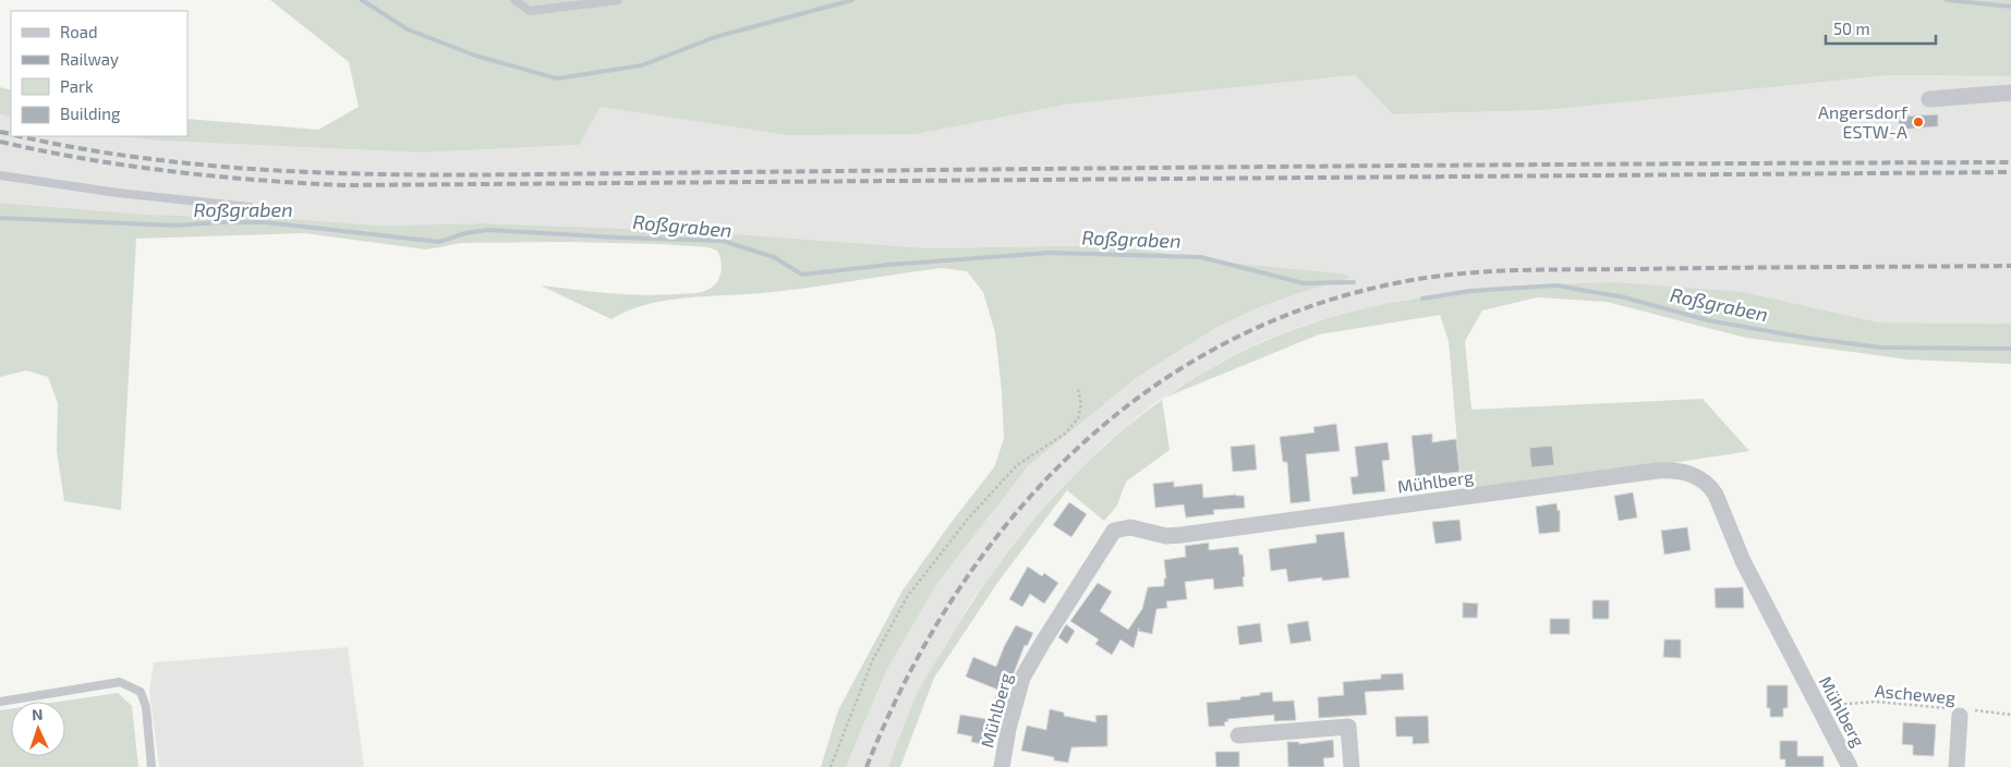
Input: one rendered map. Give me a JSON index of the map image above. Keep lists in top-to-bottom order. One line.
{"streets":{"street":["Mühlberg"],"path":["Ascheweg"]},"crossings":[["Mühlberg","Ascheweg"]],"water":["Roßgraben"],"places":["Angersdorf ESTW-A"],"legend":["Road","Railway","Park","Building"],"scale_bar":"50 m","north":"top"}
